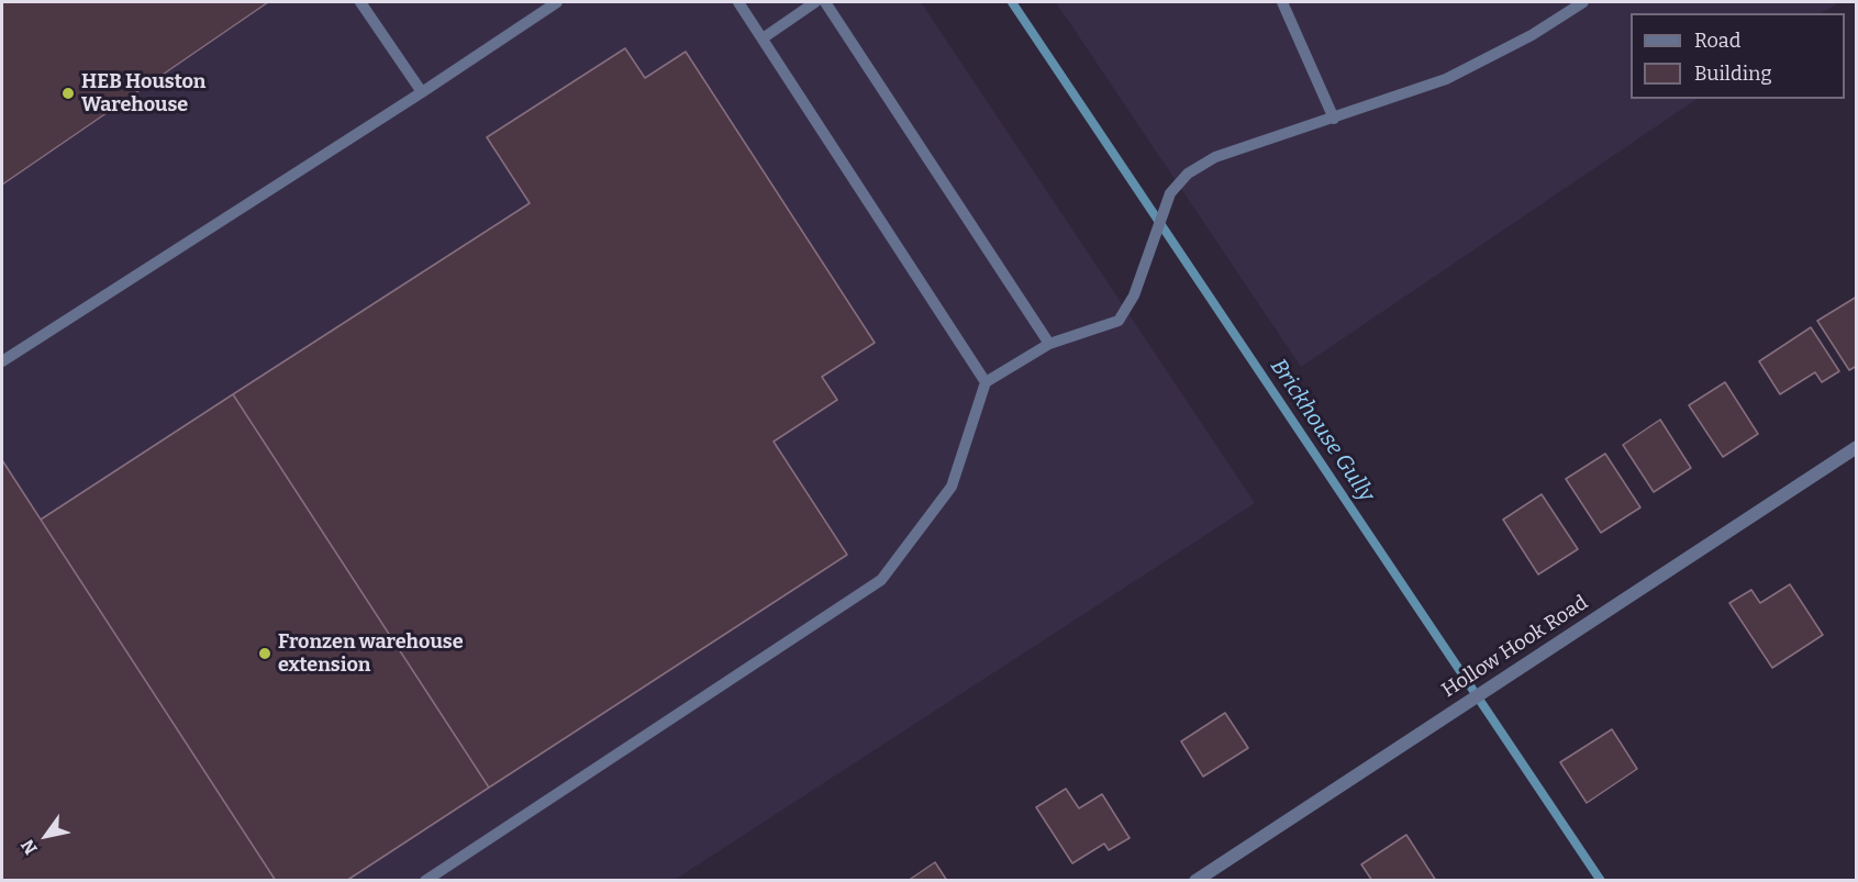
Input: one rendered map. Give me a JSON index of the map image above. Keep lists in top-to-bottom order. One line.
{"streets":{"street":["Hollow Hook Road"]},"water":["Brickhouse Gully"],"places":["HEB Houston Warehouse","Fronzen warehouse extension"],"legend":["Road","Building"],"north":"bottom left"}
